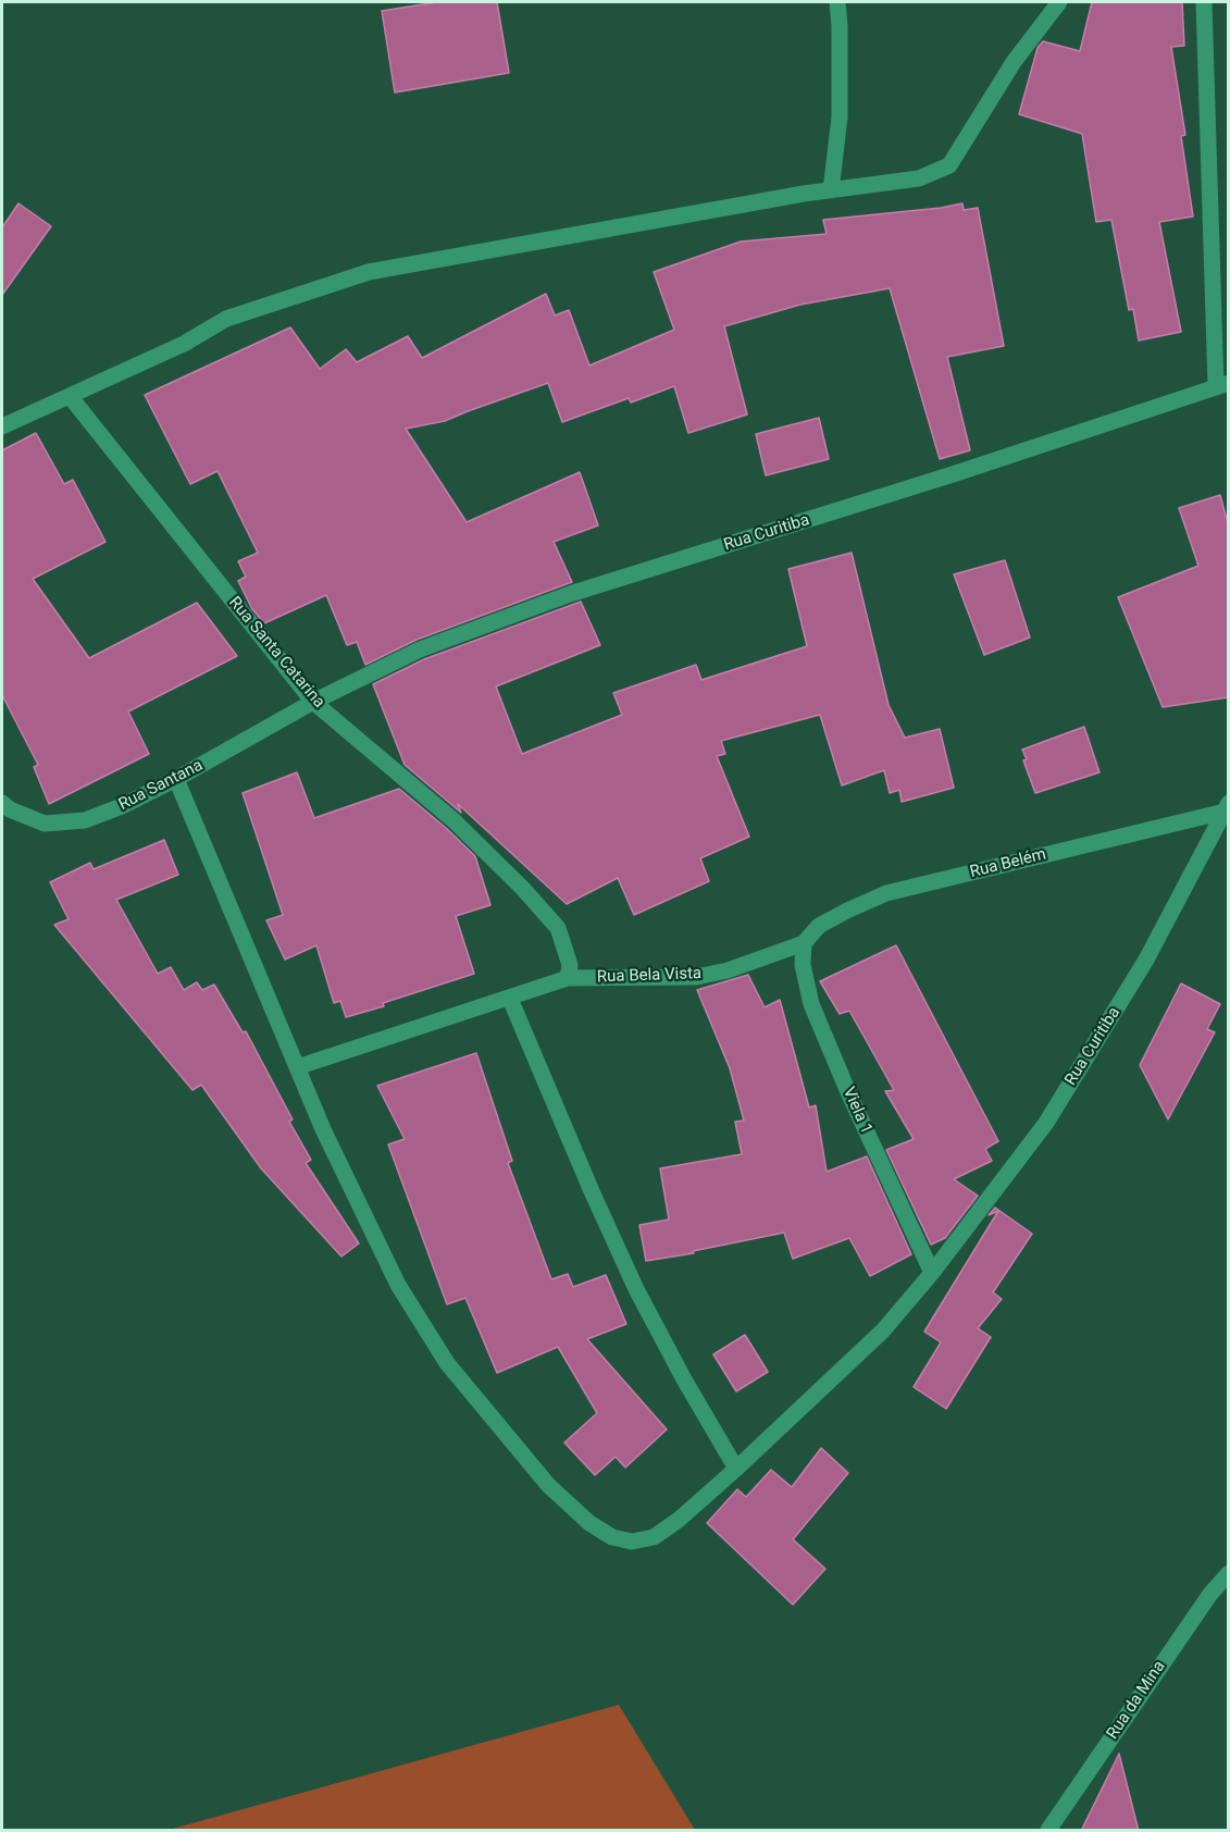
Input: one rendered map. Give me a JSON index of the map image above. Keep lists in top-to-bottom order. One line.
{"streets":{"street":["Rua Curitiba","Rua Santa Catarina","Rua Santana","Rua Belém","Rua Bela Vista","Viela 1","Rua da Mina"]},"crossings":[["Rua Curitiba","Rua Santa Catarina"],["Rua Curitiba","Rua Santana"],["Rua Curitiba","Rua Belém"],["Rua Curitiba","Rua Bela Vista"],["Rua Curitiba","Viela 1"],["Rua Santa Catarina","Rua Santana"],["Rua Santa Catarina","Rua Bela Vista"],["Rua Belém","Rua Bela Vista"],["Rua Belém","Viela 1"],["Rua Bela Vista","Viela 1"]]}
